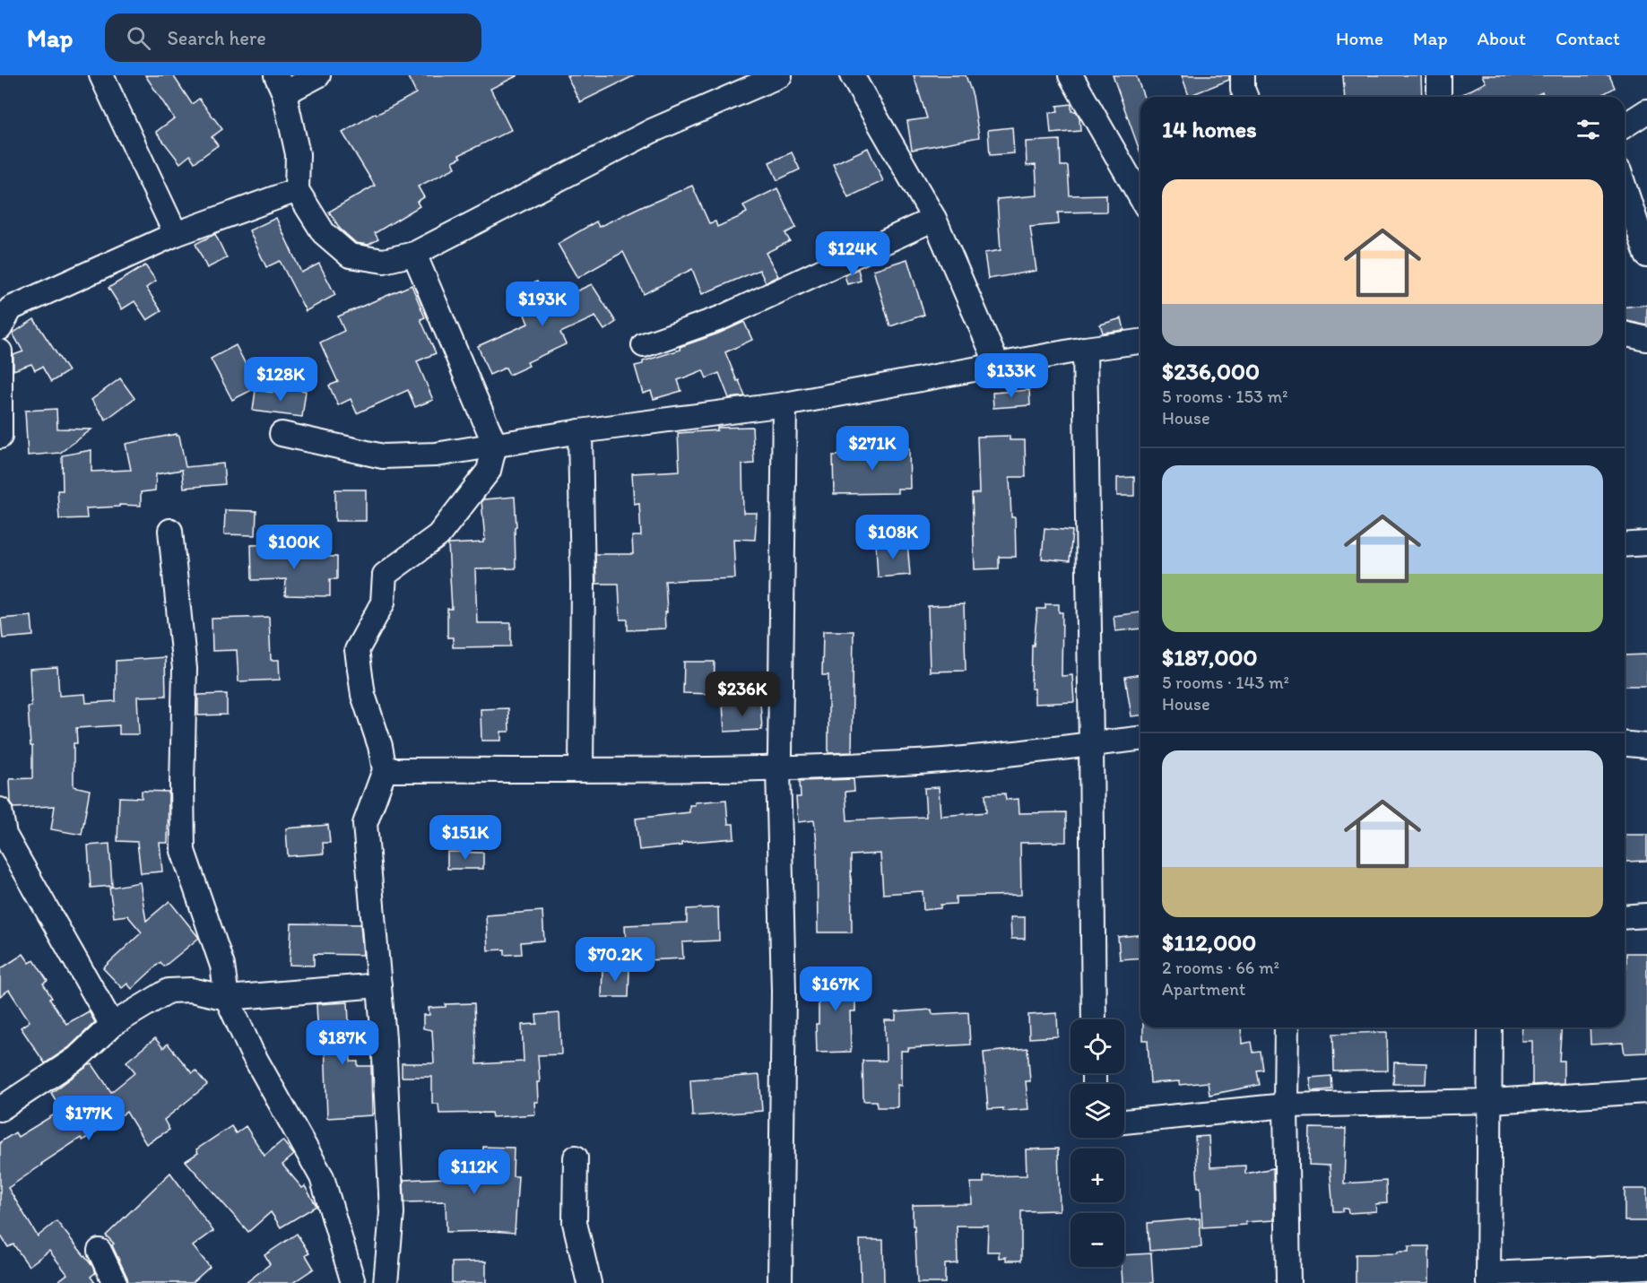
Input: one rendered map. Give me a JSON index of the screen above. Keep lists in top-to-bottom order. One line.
{"page":{"header":"Map","search":"Search here","nav":["Home","Map","About","Contact"],"heading":"14 homes","list":[{"name":"$236,000","note":"5 rooms · 153 m² · House"},{"name":"$187,000","note":"5 rooms · 143 m² · House"},{"name":"$112,000","note":"2 rooms · 66 m² · Apartment"}],"price":["$124K","$193K","$133K","$128K","$271K","$108K","$100K","$236K","$151K","$70.2K","$167K","$187K","$177K","$112K"],"map_buttons":["+","−"]}}
